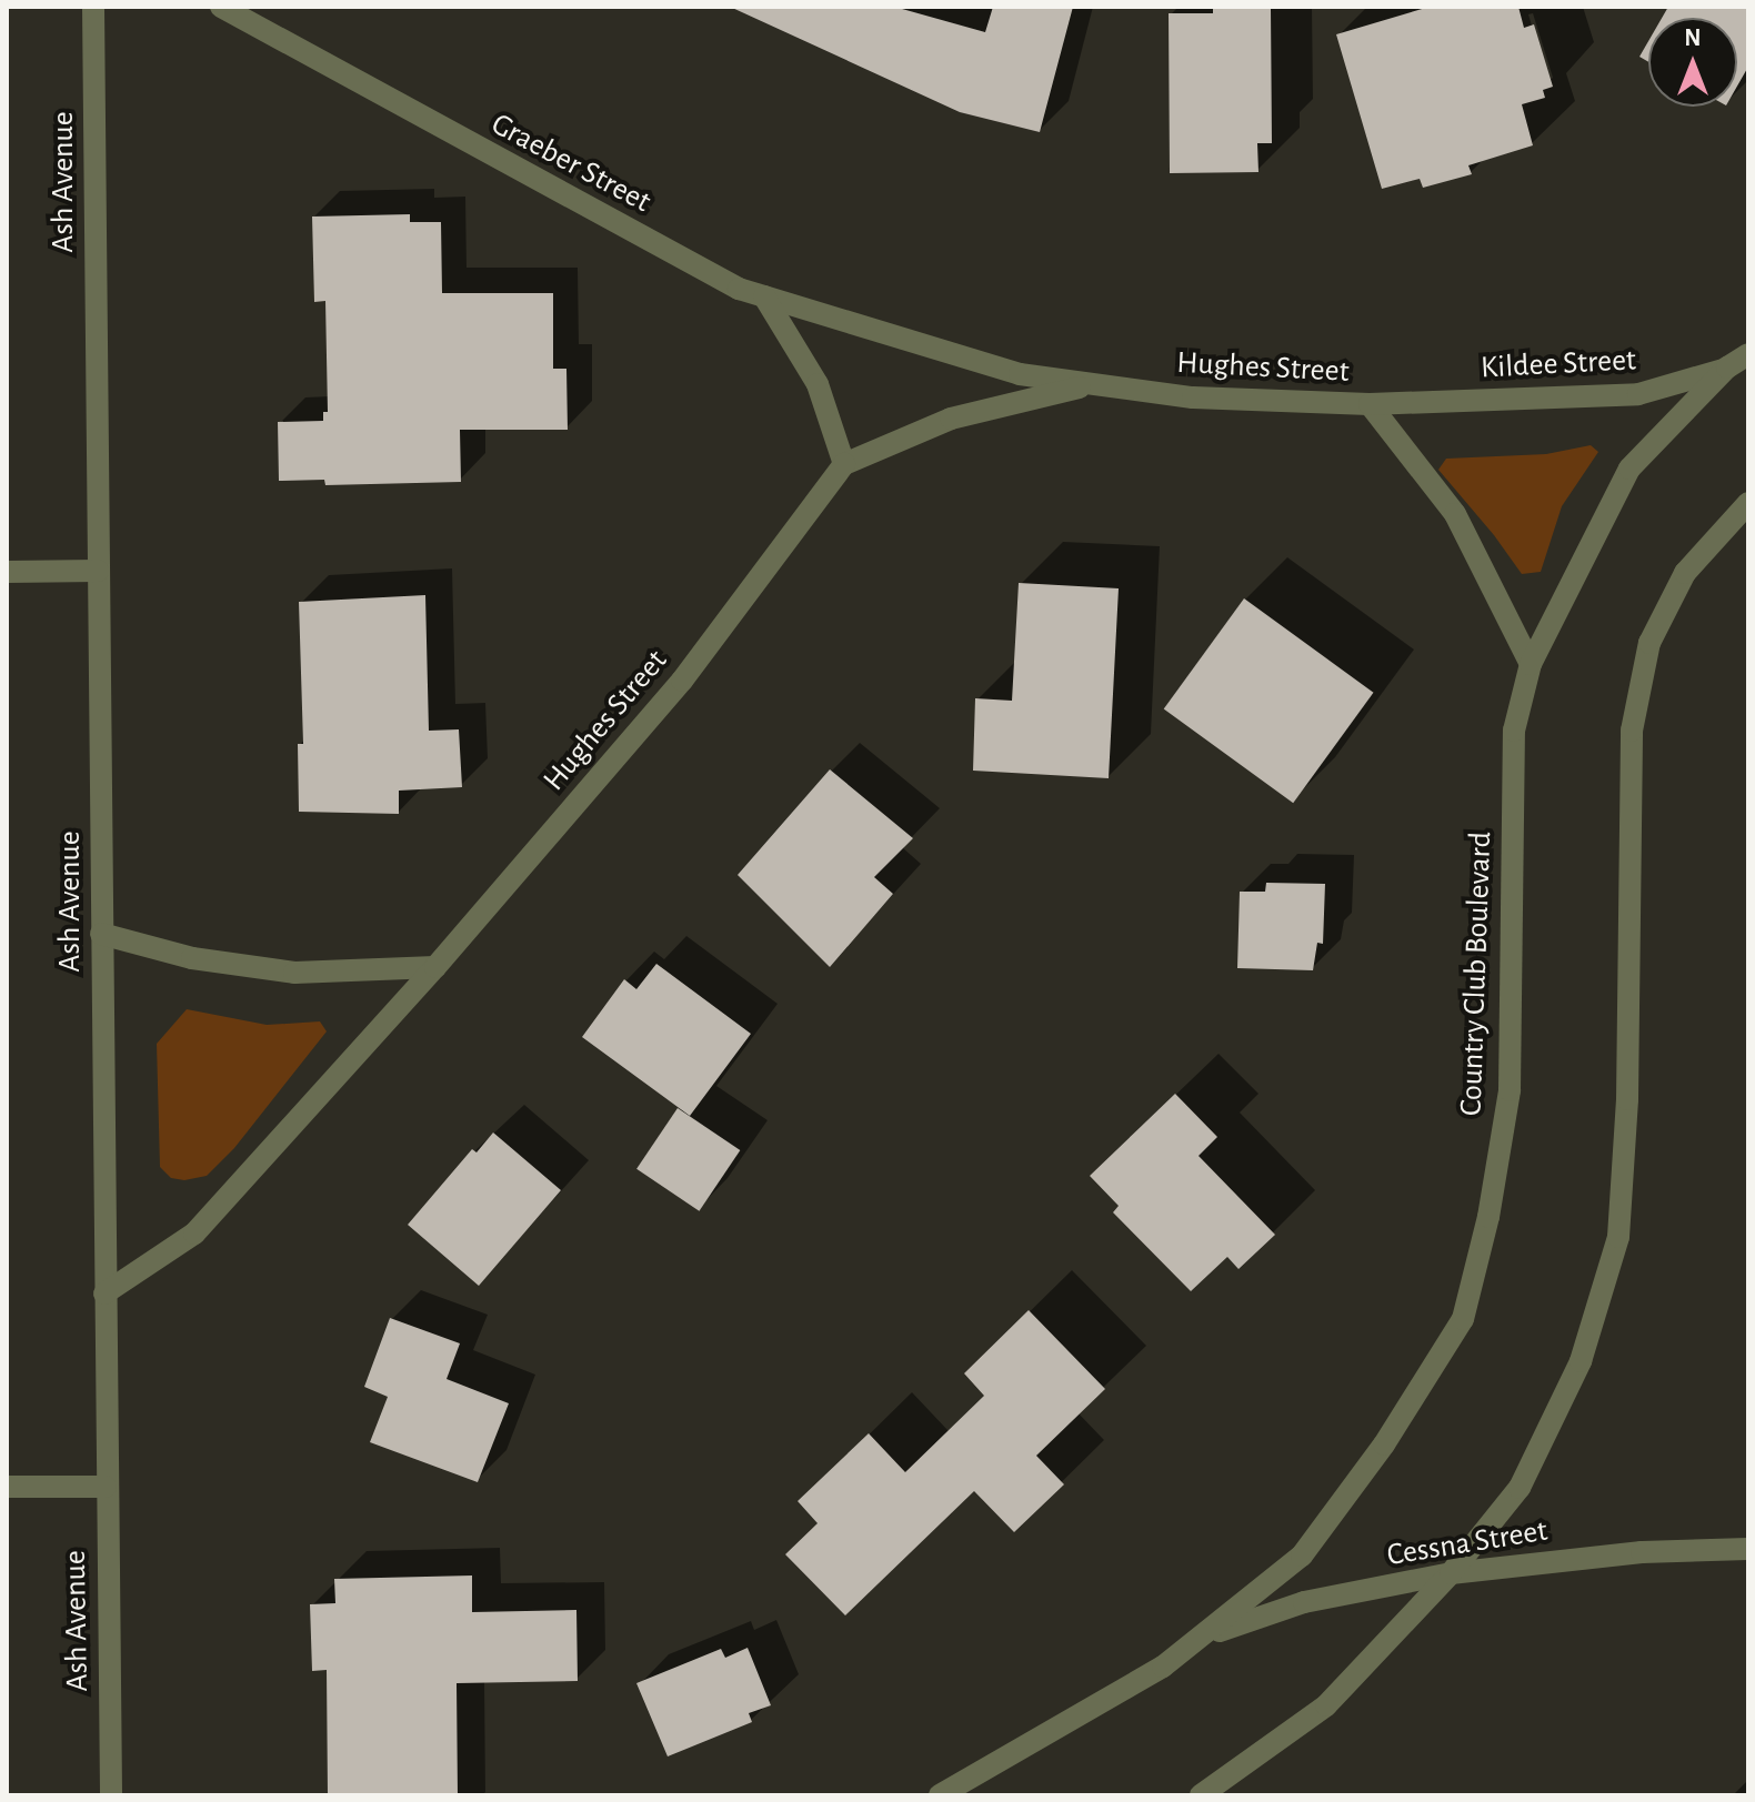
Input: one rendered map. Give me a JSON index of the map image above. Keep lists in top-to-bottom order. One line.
{"streets":{"street":["Graeber Street","Ash Avenue","Kildee Street","Hughes Street","Country Club Boulevard","Cessna Street"]},"crossings":[["Graeber Street","Hughes Street"],["Ash Avenue","Hughes Street"],["Kildee Street","Hughes Street"],["Kildee Street","Country Club Boulevard"],["Hughes Street","Country Club Boulevard"],["Country Club Boulevard","Cessna Street"]],"north":"top"}
